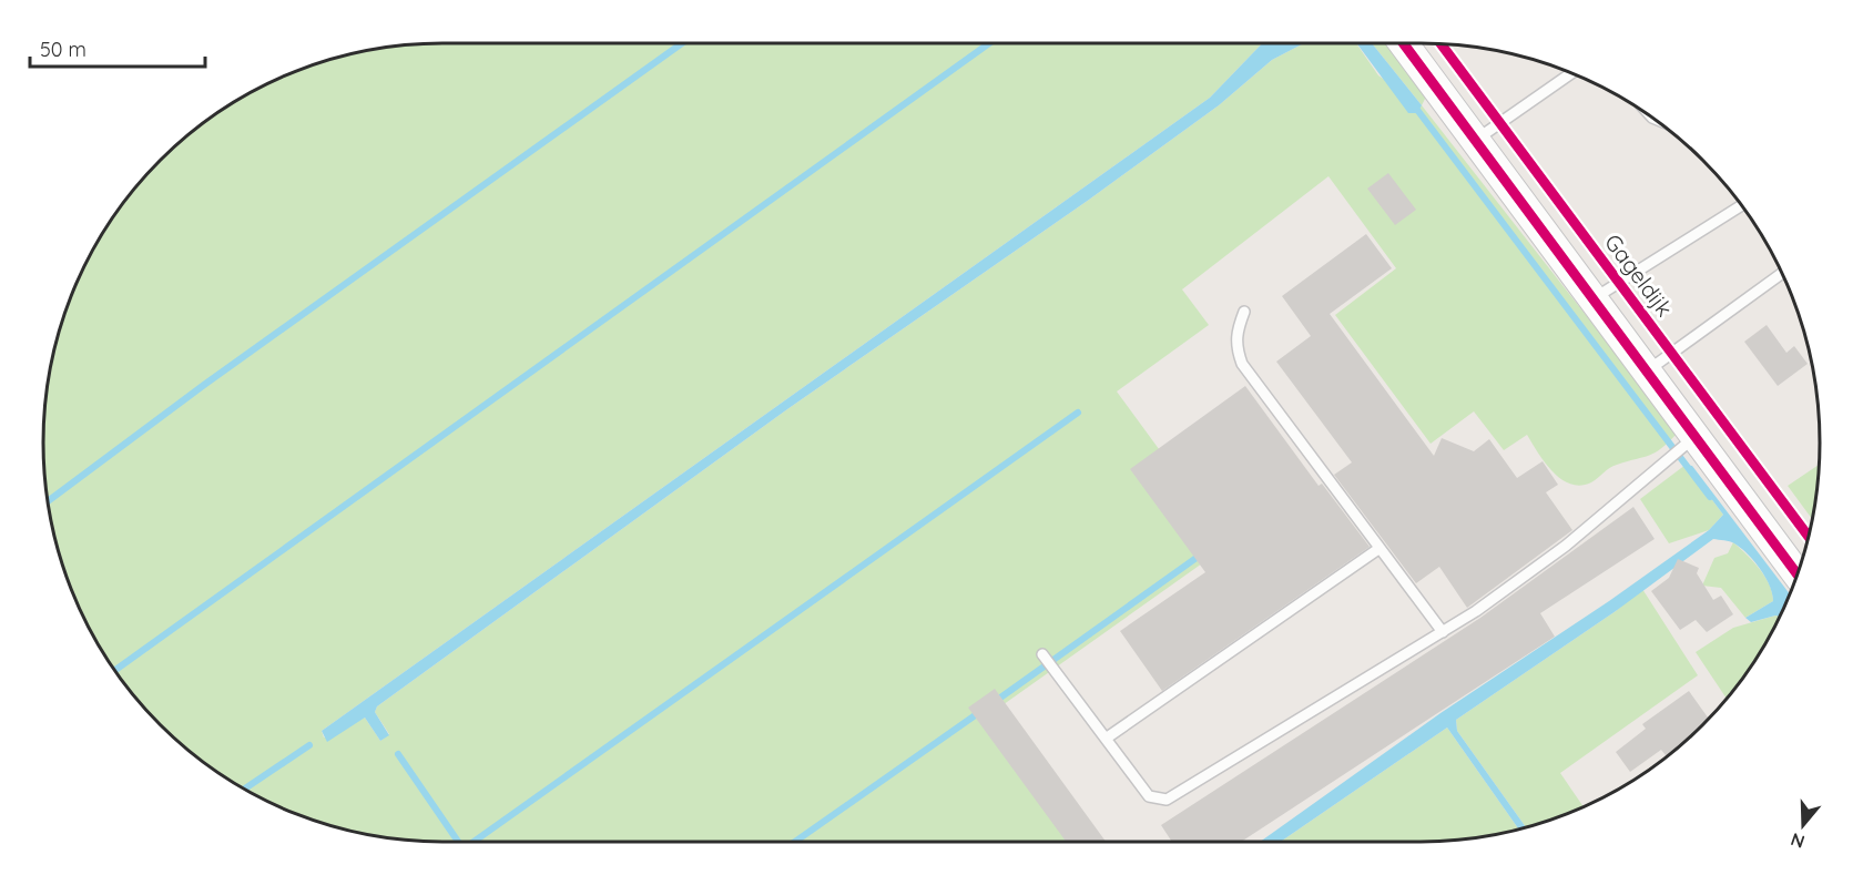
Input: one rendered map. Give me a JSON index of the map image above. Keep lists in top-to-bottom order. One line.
{"streets":{"cycle path":["Gageldijk"]},"scale_bar":"50 m","north":"bottom"}
